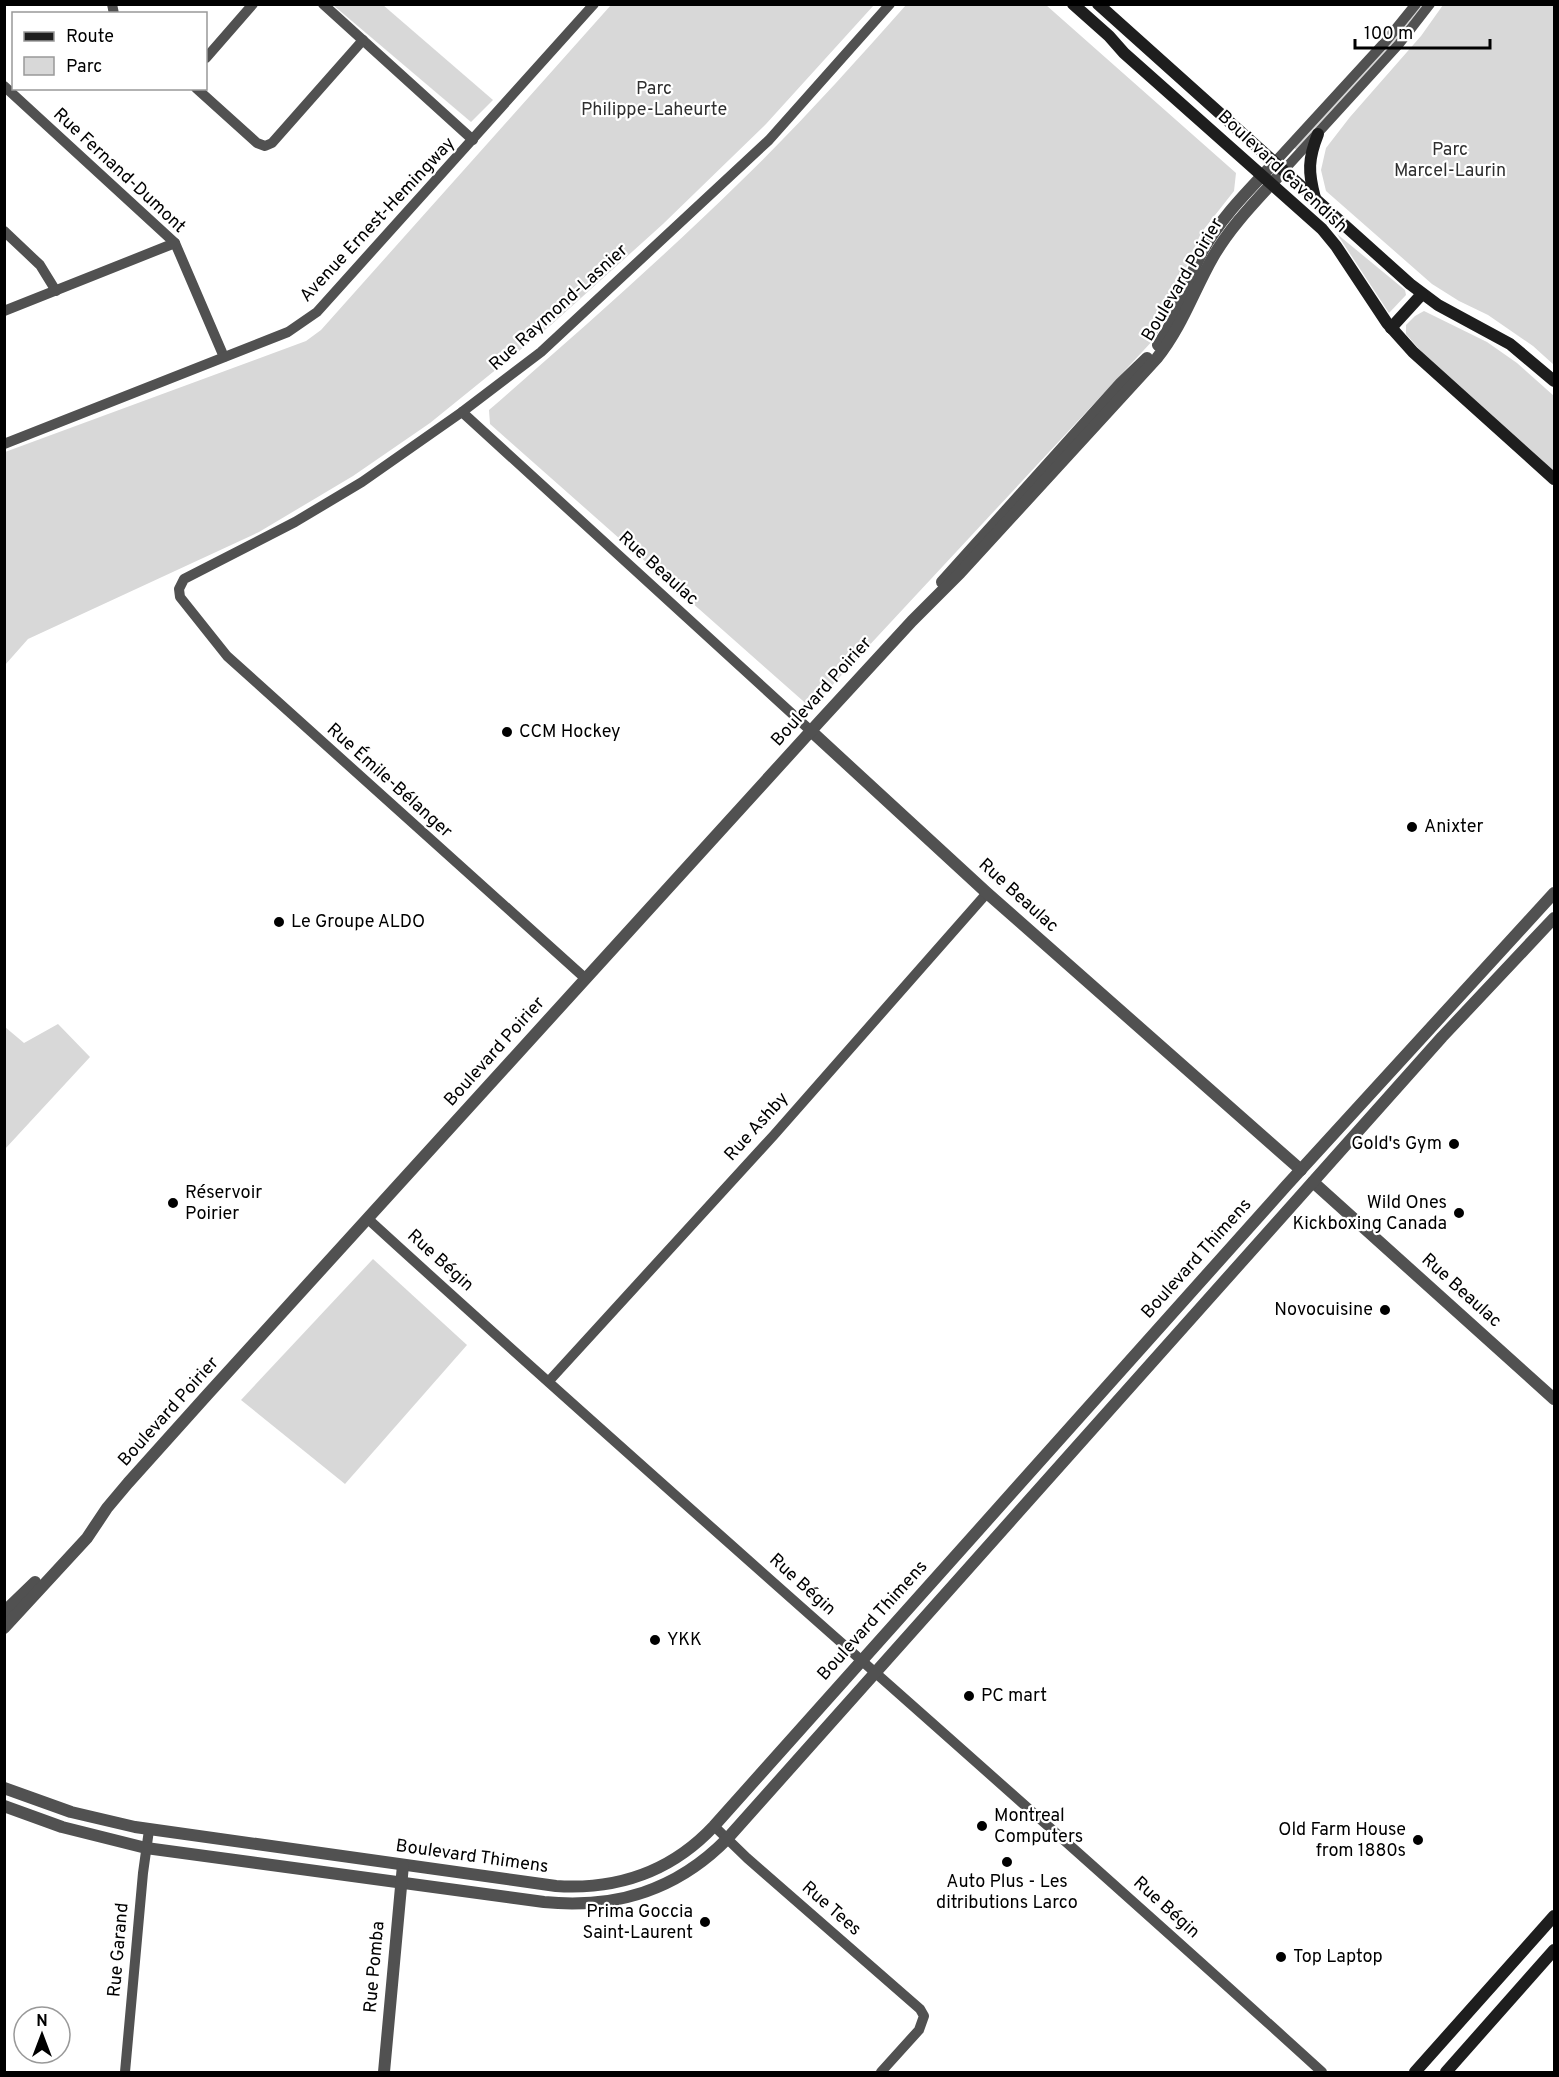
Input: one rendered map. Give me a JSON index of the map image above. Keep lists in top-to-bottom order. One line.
{"streets":{"main road":["Boulevard Cavendish"],"street":["Rue Fernand-Dumont","Avenue Ernest-Hemingway","Boulevard Poirier","Rue Raymond-Lasnier","Rue Beaulac","Rue Émile-Bélanger","Rue Ashby","Boulevard Thimens","Rue Bégin","Rue Tees","Rue Garand","Rue Pomba"]},"crossings":[["Rue Fernand-Dumont","Avenue Ernest-Hemingway"],["Boulevard Cavendish","Boulevard Poirier"],["Boulevard Poirier","Rue Beaulac"],["Boulevard Poirier","Rue Émile-Bélanger"],["Boulevard Poirier","Rue Bégin"],["Rue Raymond-Lasnier","Rue Beaulac"],["Rue Raymond-Lasnier","Rue Émile-Bélanger"],["Rue Beaulac","Rue Ashby"],["Rue Beaulac","Boulevard Thimens"],["Rue Ashby","Rue Bégin"],["Boulevard Thimens","Rue Bégin"],["Boulevard Thimens","Rue Tees"],["Boulevard Thimens","Rue Garand"],["Boulevard Thimens","Rue Pomba"]],"parks":["Parc Philippe-Laheurte","Parc Marcel-Laurin"],"places":["CCM Hockey","Anixter","Le Groupe ALDO","Gold's Gym","Réservoir Poirier","Wild Ones Kickboxing Canada","Novocuisine","YKK","PC mart","Montreal Computers","Old Farm House from 1880s","Auto Plus - Les ditributions Larco","Prima Goccia Saint-Laurent","Top Laptop"],"legend":["Route","Parc"],"scale_bar":"100 m","north":"top"}
